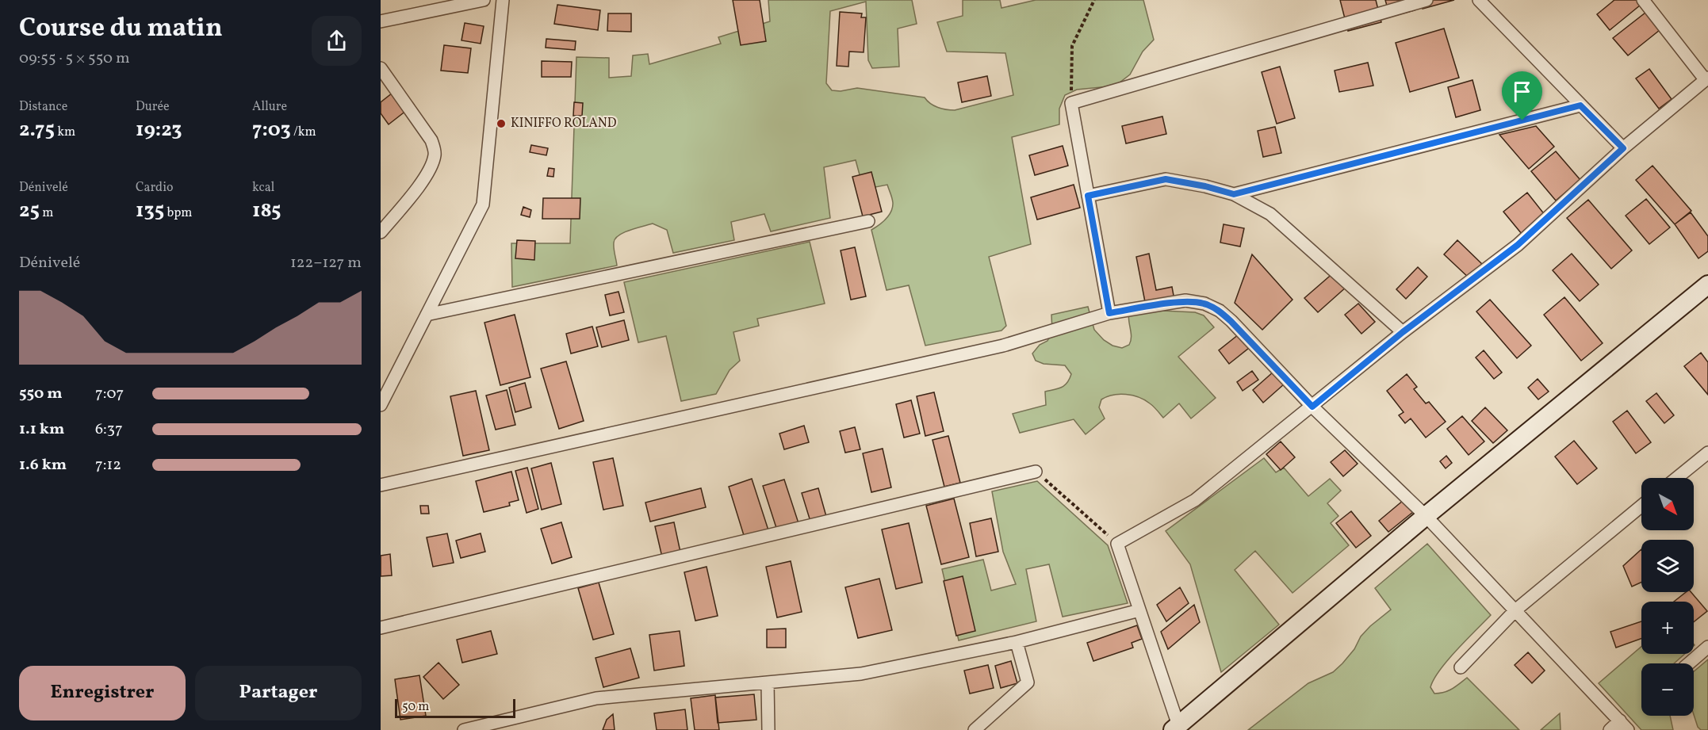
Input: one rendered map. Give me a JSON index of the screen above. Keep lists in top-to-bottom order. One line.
{"places":["KINIFFO ROLAND"],"scale_bar":"50 m","north":"bottom right","page":{"heading":["Course du matin","09:55 · 5 × 550 m"],"stats":[["Distance","2.75 km"],["Durée","19:23"],["Allure","7:03 /km"],["Dénivelé","25 m"],["Cardio","135 bpm"],["kcal","185"]],"chart":["Dénivelé","122–127 m"],"list":[{"name":"550 m","note":"7:07"},{"name":"1.1 km","note":"6:37"},{"name":"1.6 km","note":"7:12"}],"map_buttons":["+","−"],"buttons":["Enregistrer","Partager"],"scale":"50 m"}}
